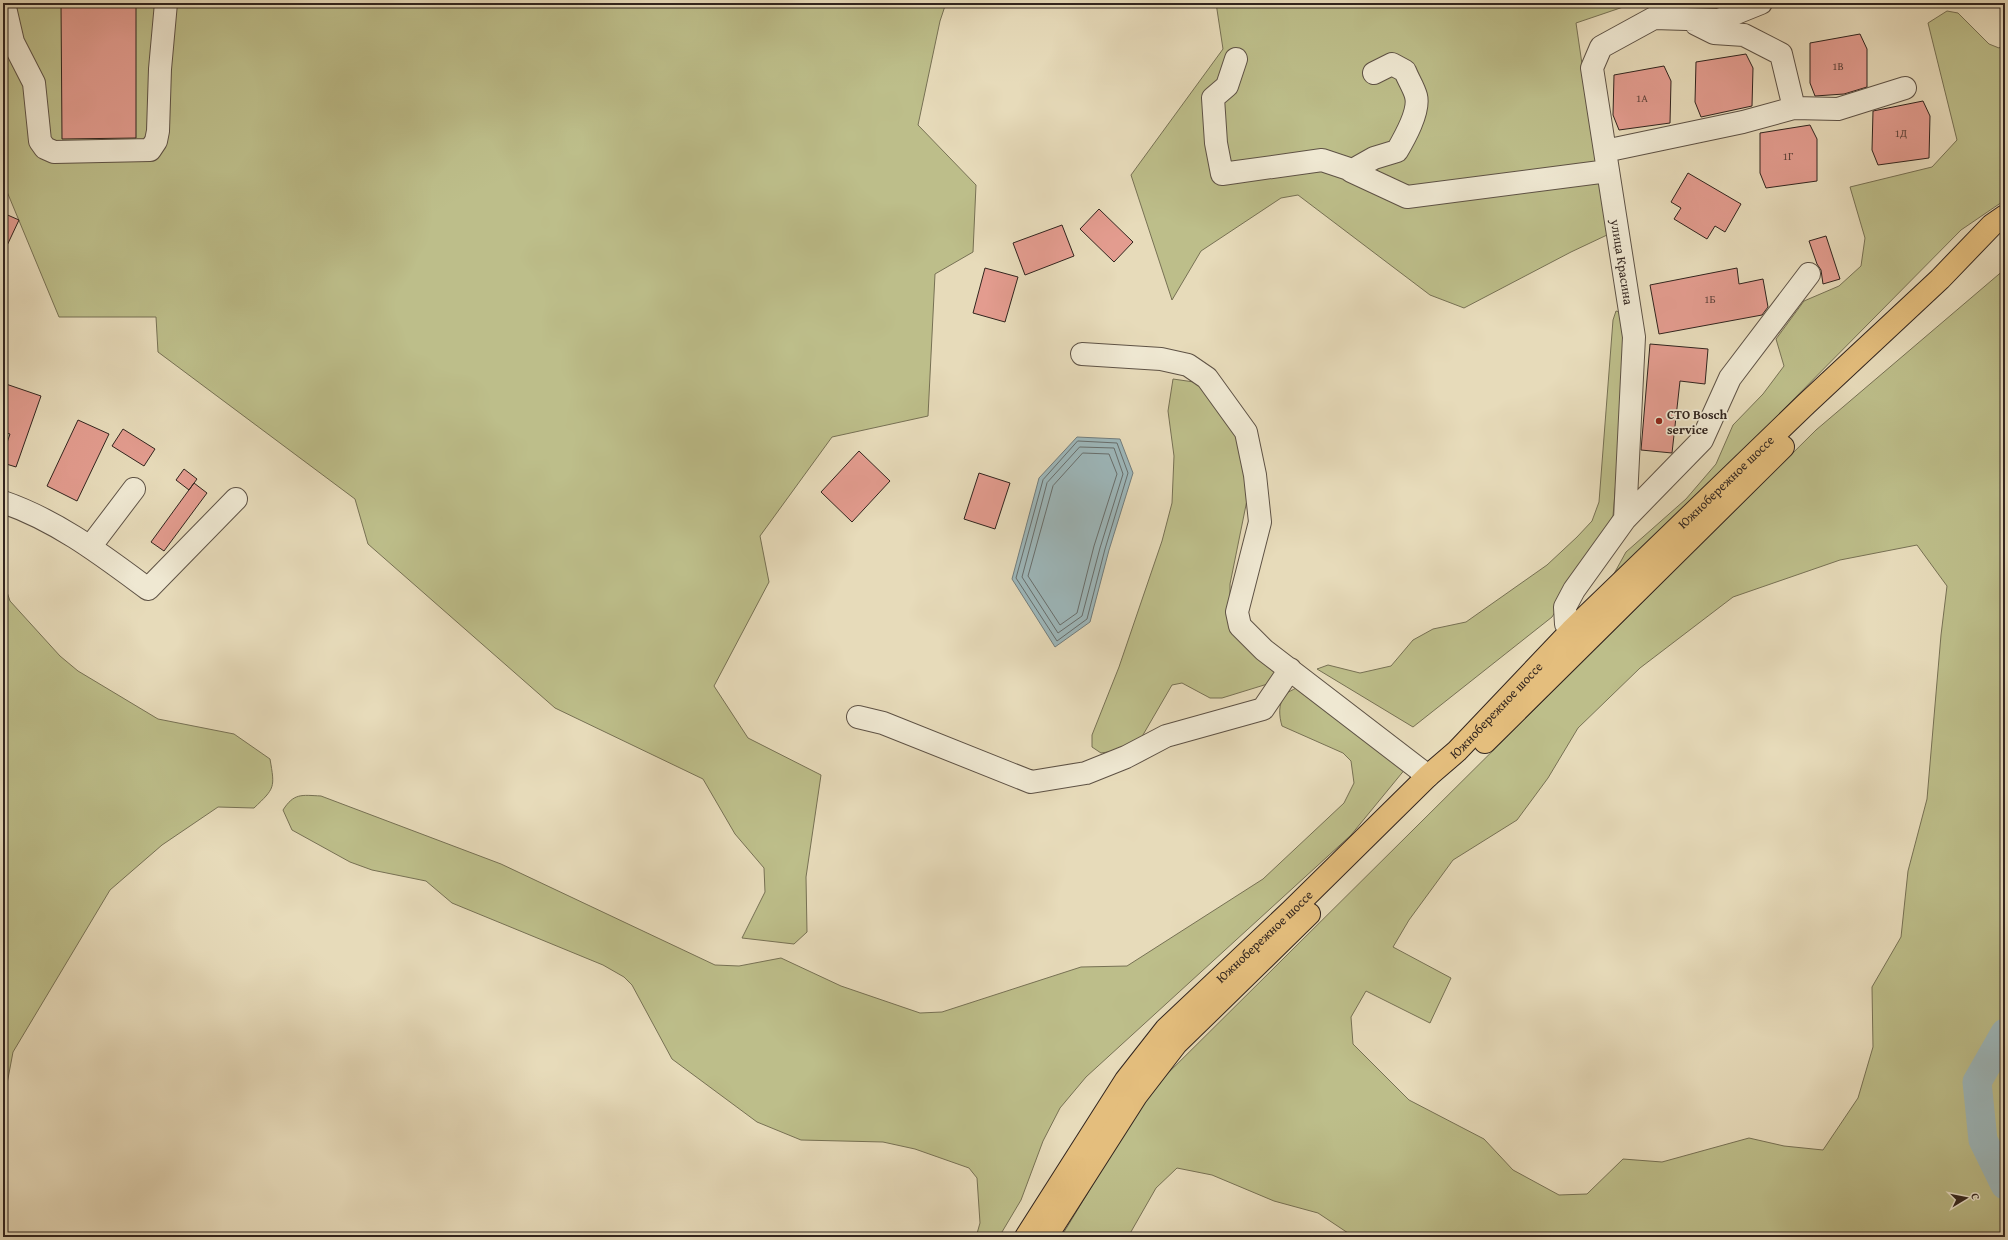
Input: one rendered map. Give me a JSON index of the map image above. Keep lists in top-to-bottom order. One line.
{"streets":{"highway":["Южнобережное шоссе"],"street":["улица Красина"]},"places":["СТО Bosch service"],"house_numbers":["1В","1А","1Д","1Г","1Б"],"north":"right"}
